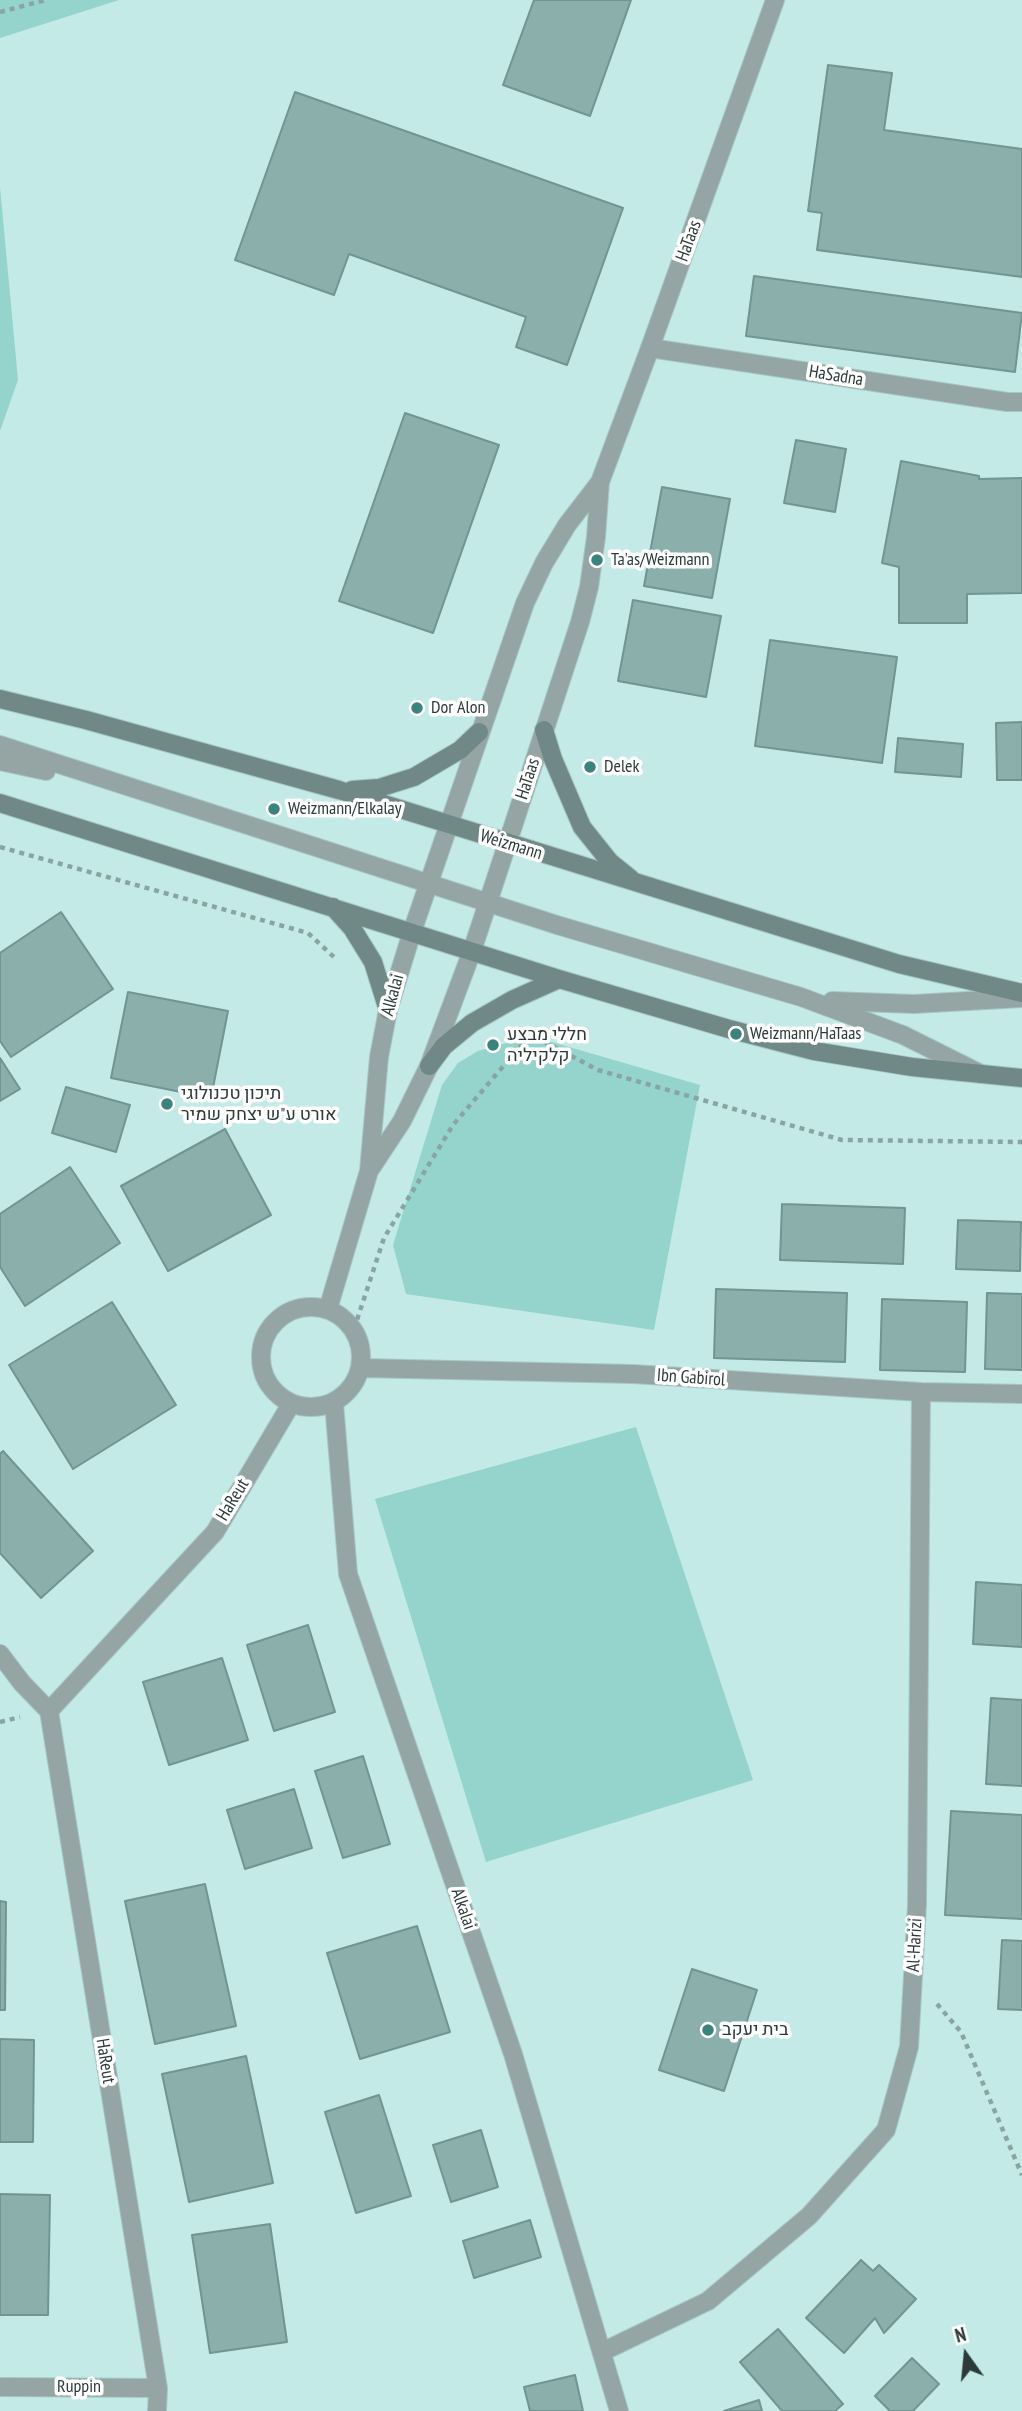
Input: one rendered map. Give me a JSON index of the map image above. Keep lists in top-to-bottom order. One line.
{"streets":{"main road":["Weizmann"],"street":["HaTaas","HaSadna","Alkalai","Ibn Gabirol","HaReut","Al-Harizi","Ruppin"]},"crossings":[["HaTaas","HaSadna"],["HaTaas","Weizmann"],["HaTaas","Alkalai"],["Weizmann","Alkalai"],["Alkalai","Ibn Gabirol"],["Alkalai","HaReut"],["Alkalai","Al-Harizi"],["Ibn Gabirol","HaReut"],["Ibn Gabirol","Al-Harizi"],["HaReut","Ruppin"]],"places":["Ta'as/Weizmann","Dor Alon","Delek","Weizmann/Elkalay","Weizmann/HaTaas","חללי מבצע קלקיליה","תיכון טכנולוגי אורט ע\"ש יצחק שמיר","בית יעקב"],"north":"top"}
